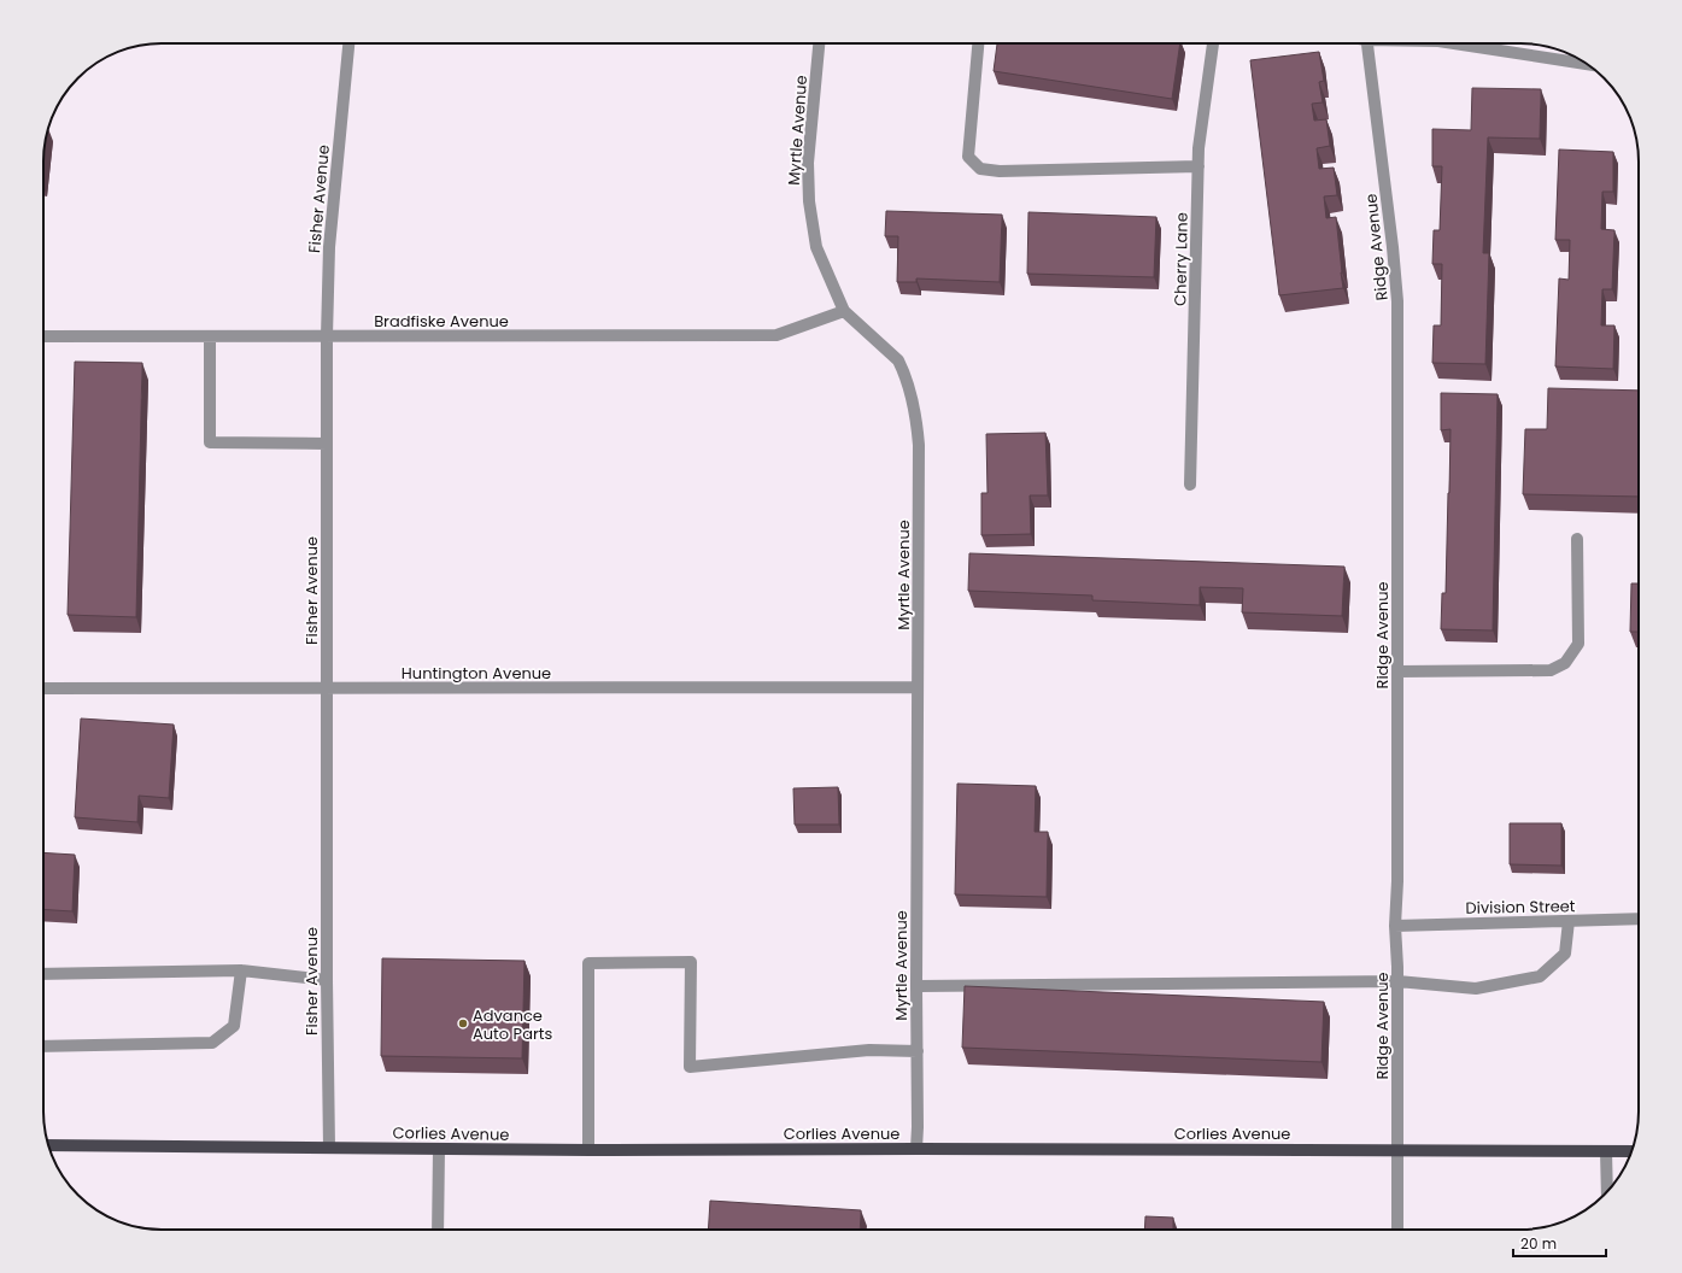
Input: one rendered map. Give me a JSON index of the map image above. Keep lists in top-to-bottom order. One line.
{"streets":{"main road":["Corlies Avenue"],"street":["Myrtle Avenue","Fisher Avenue","Ridge Avenue","Cherry Lane","Bradfiske Avenue","Huntington Avenue","Division Street"]},"crossings":[["Myrtle Avenue","Bradfiske Avenue"],["Myrtle Avenue","Huntington Avenue"],["Myrtle Avenue","Corlies Avenue"],["Fisher Avenue","Bradfiske Avenue"],["Fisher Avenue","Huntington Avenue"],["Fisher Avenue","Corlies Avenue"],["Ridge Avenue","Division Street"],["Ridge Avenue","Corlies Avenue"]],"places":["Advance Auto Parts"],"scale_bar":"20 m"}
